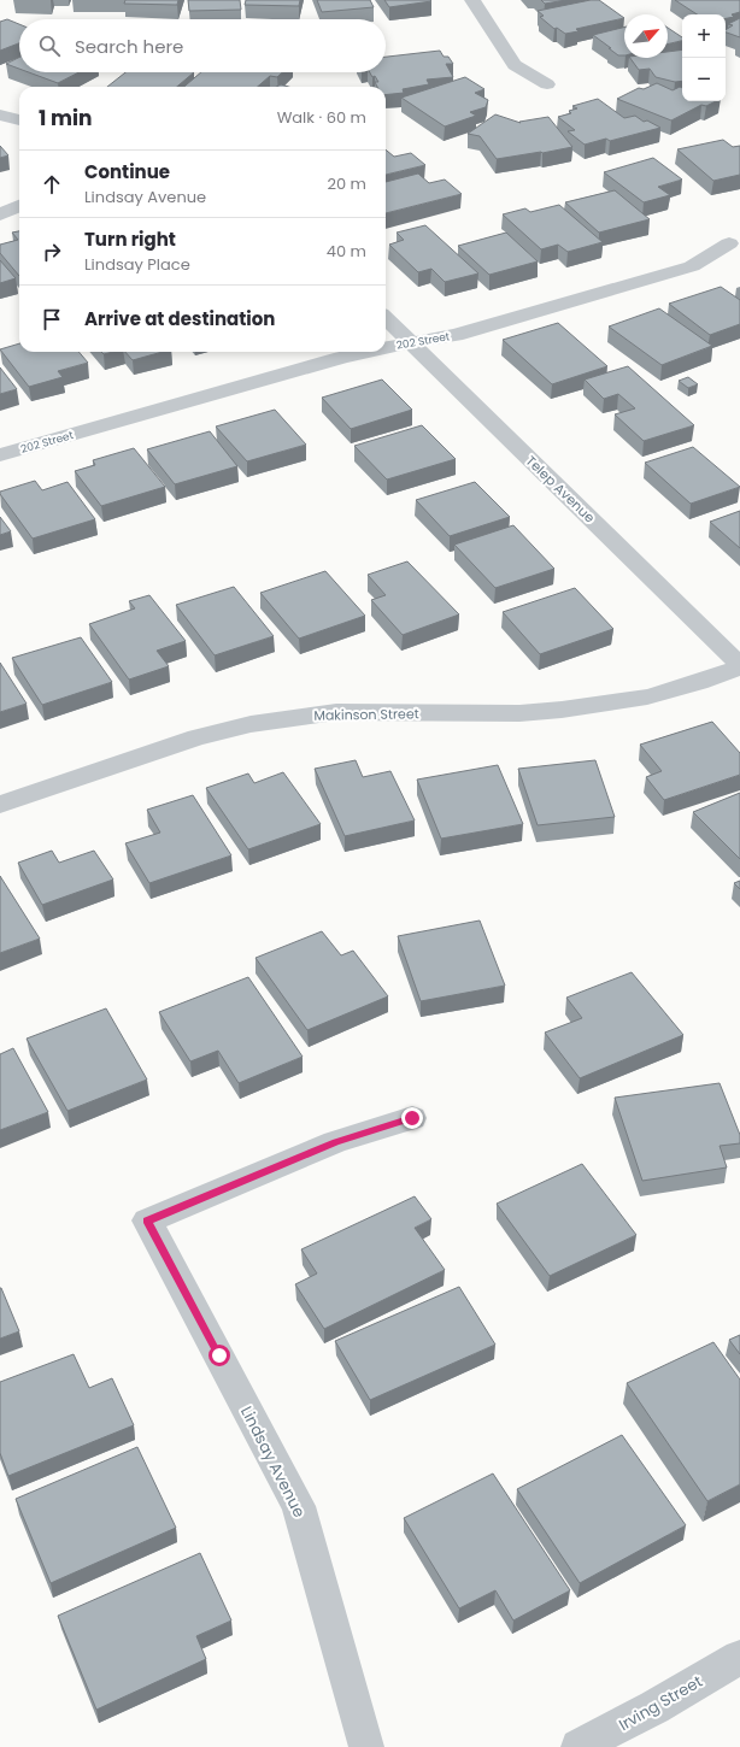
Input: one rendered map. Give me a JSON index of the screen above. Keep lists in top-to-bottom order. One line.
{"streets":{"street":["202 Street","Telep Avenue","Makinson Street","Lindsay Avenue","Irving Street"]},"crossings":[["202 Street","Telep Avenue"],["Telep Avenue","Makinson Street"]],"north":"top right","page":{"map_buttons":["+","−"],"search":"Search here","heading":["1 min","Walk · 60 m"],"list":[["Continue","Lindsay Avenue","20 m"],["Turn right","Lindsay Place","40 m"],"Arrive at destination"]}}
